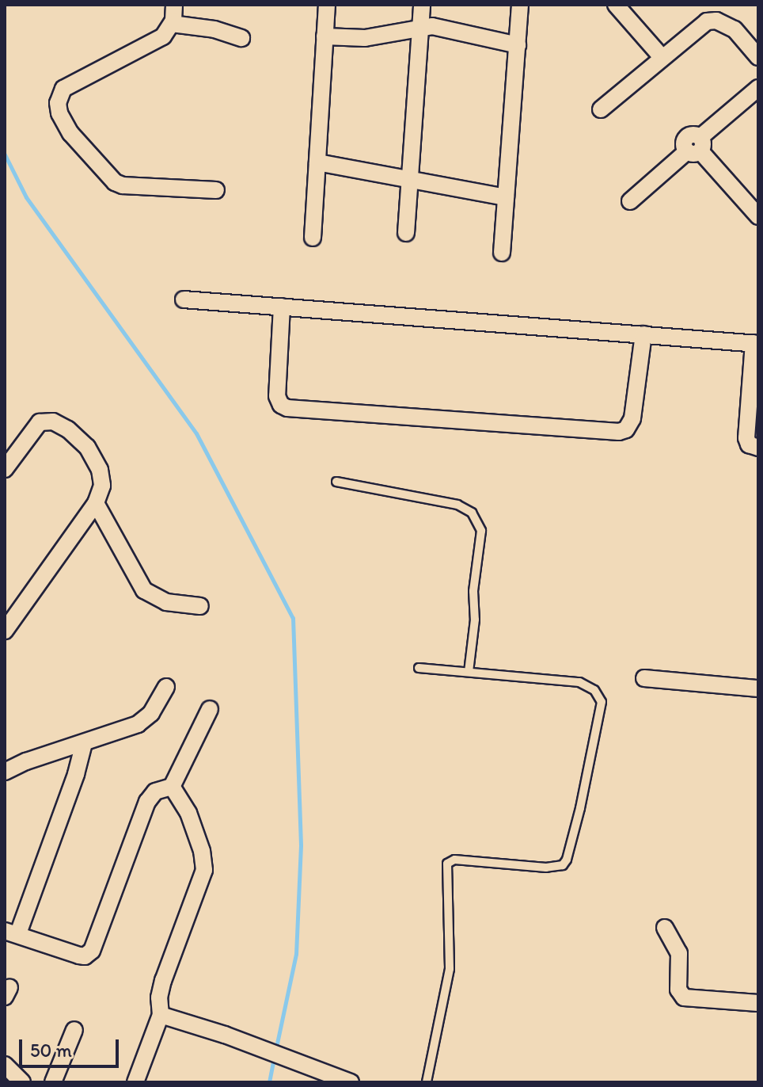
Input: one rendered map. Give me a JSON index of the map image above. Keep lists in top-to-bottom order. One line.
{"scale_bar":"50 m"}
